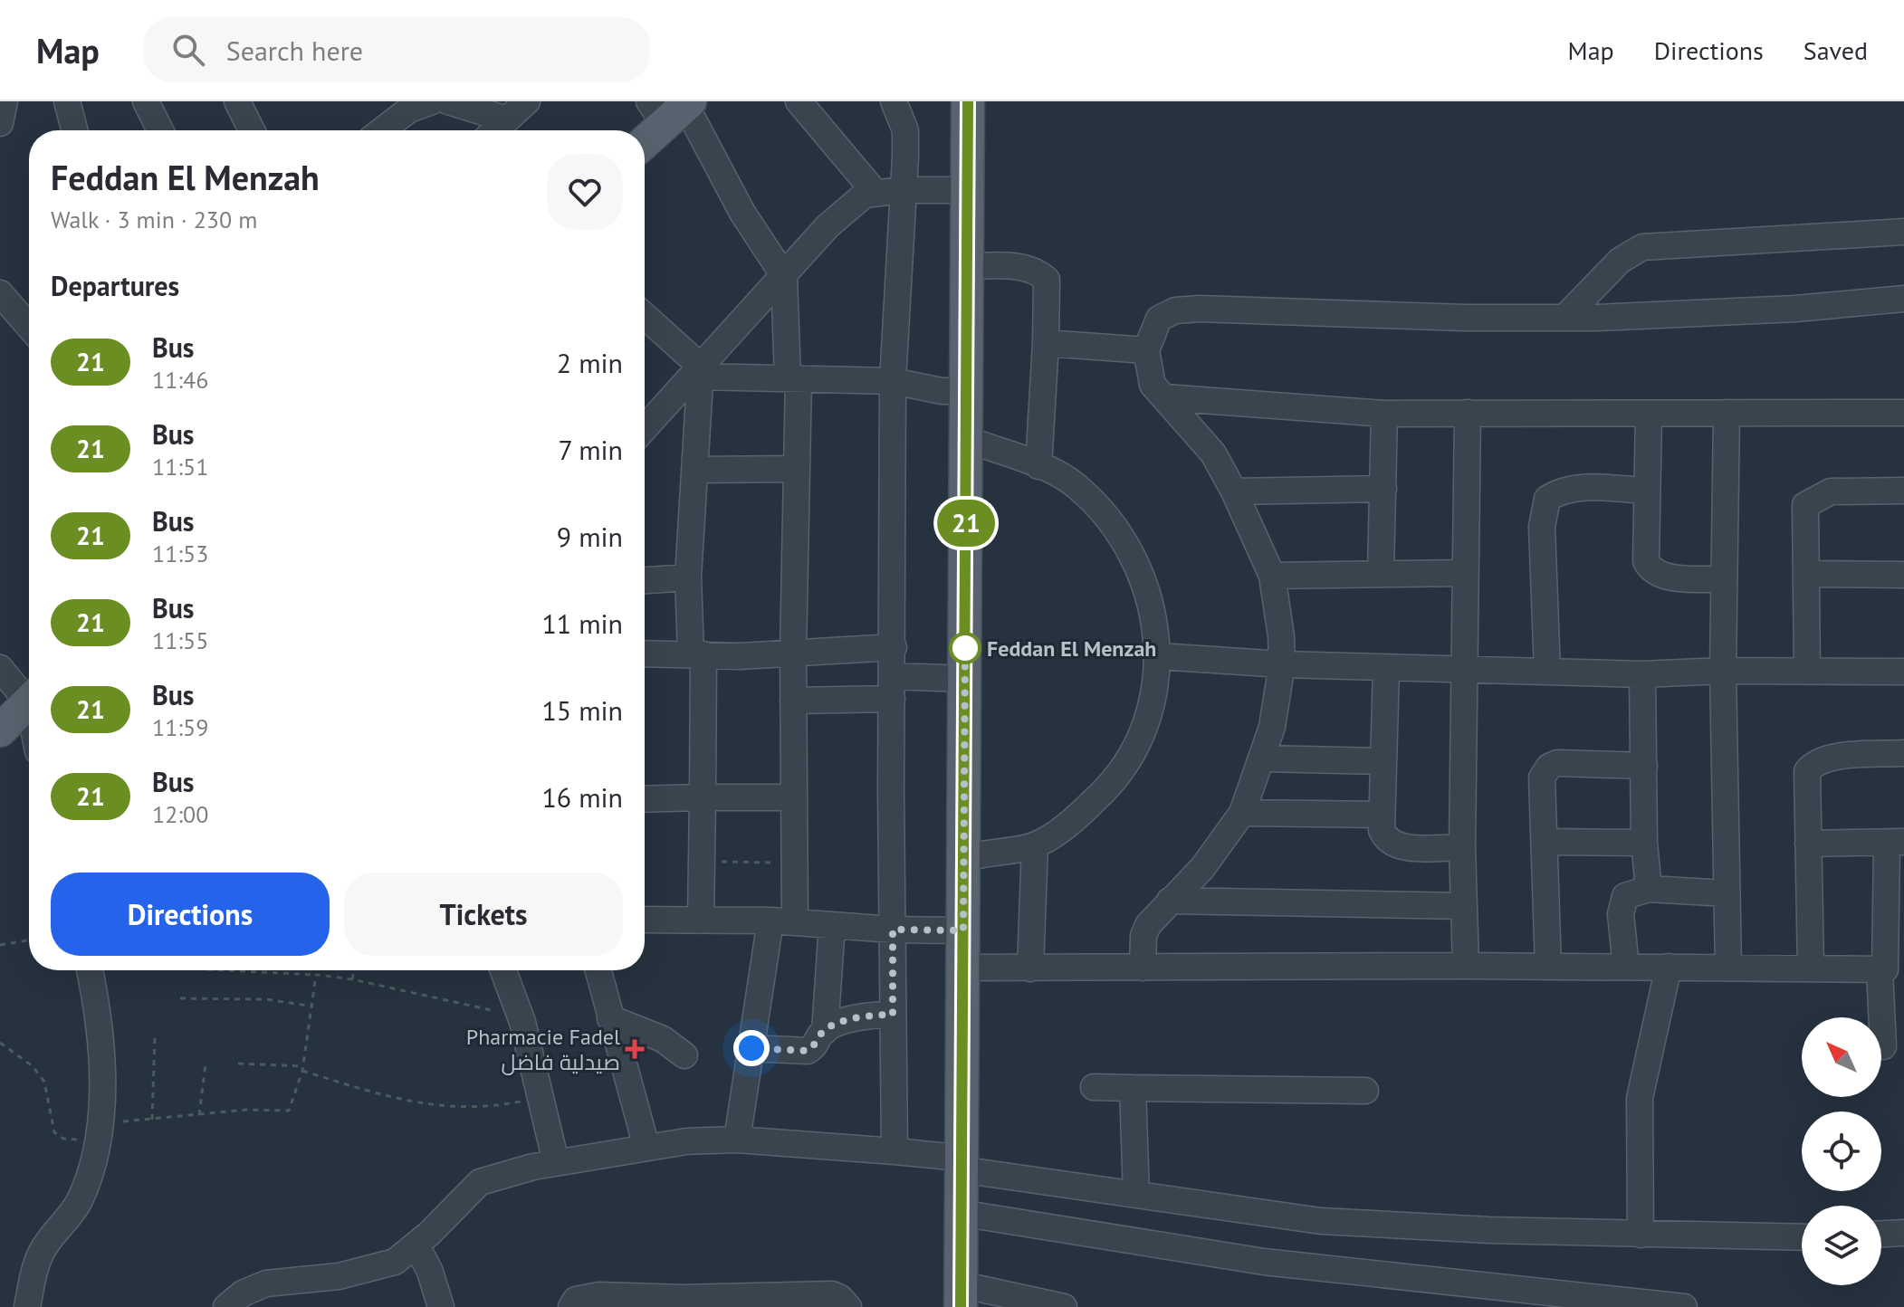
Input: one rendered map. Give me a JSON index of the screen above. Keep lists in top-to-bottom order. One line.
{"places":{"other":["Feddan El Menzah"],"health":["Pharmacie Fadel صيدلية فاضل"]},"lines":["bus line 21"],"north":"top left","page":{"header":"Map","search":"Search here","nav":["Map","Directions","Saved"],"on_map":"21","heading":[["Feddan El Menzah","Walk · 3 min · 230 m"],"Departures"],"list":[{"mark":"21","name":"Bus","note":"11:46","value":"2 min"},{"mark":"21","name":"Bus","note":"11:51","value":"7 min"},{"mark":"21","name":"Bus","note":"11:53","value":"9 min"},{"mark":"21","name":"Bus","note":"11:55","value":"11 min"},{"mark":"21","name":"Bus","note":"11:59","value":"15 min"},{"mark":"21","name":"Bus","note":"12:00","value":"16 min"}],"buttons":["Directions","Tickets"]}}
